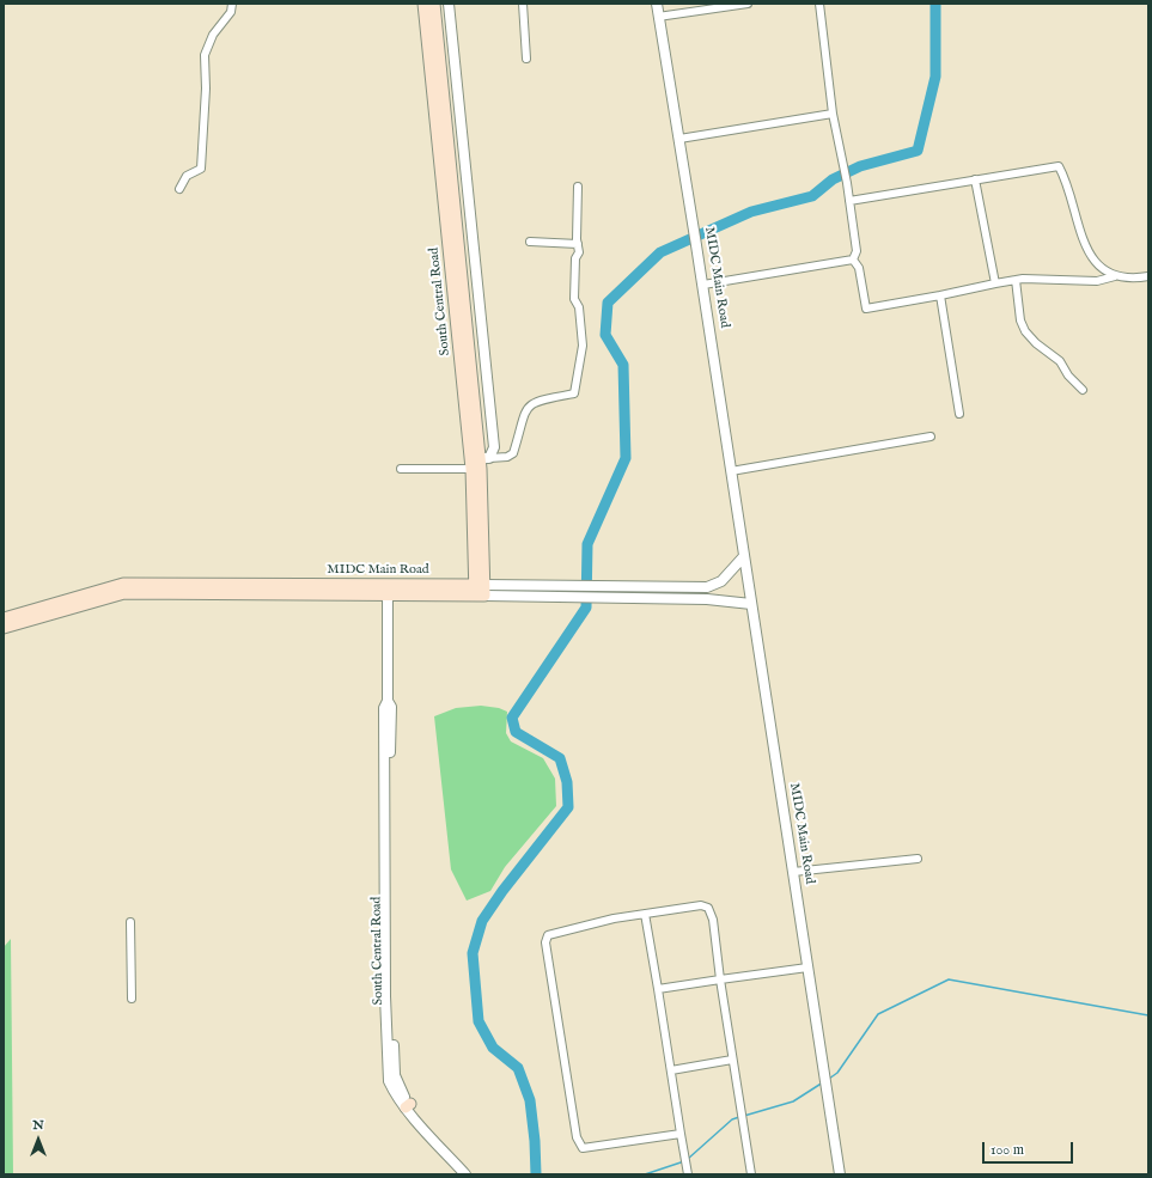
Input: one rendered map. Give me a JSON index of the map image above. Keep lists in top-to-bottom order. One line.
{"streets":{"main road":["MIDC Main Road","South Central Road"]},"crossings":[["MIDC Main Road","South Central Road"]],"scale_bar":"100 m","north":"top"}
